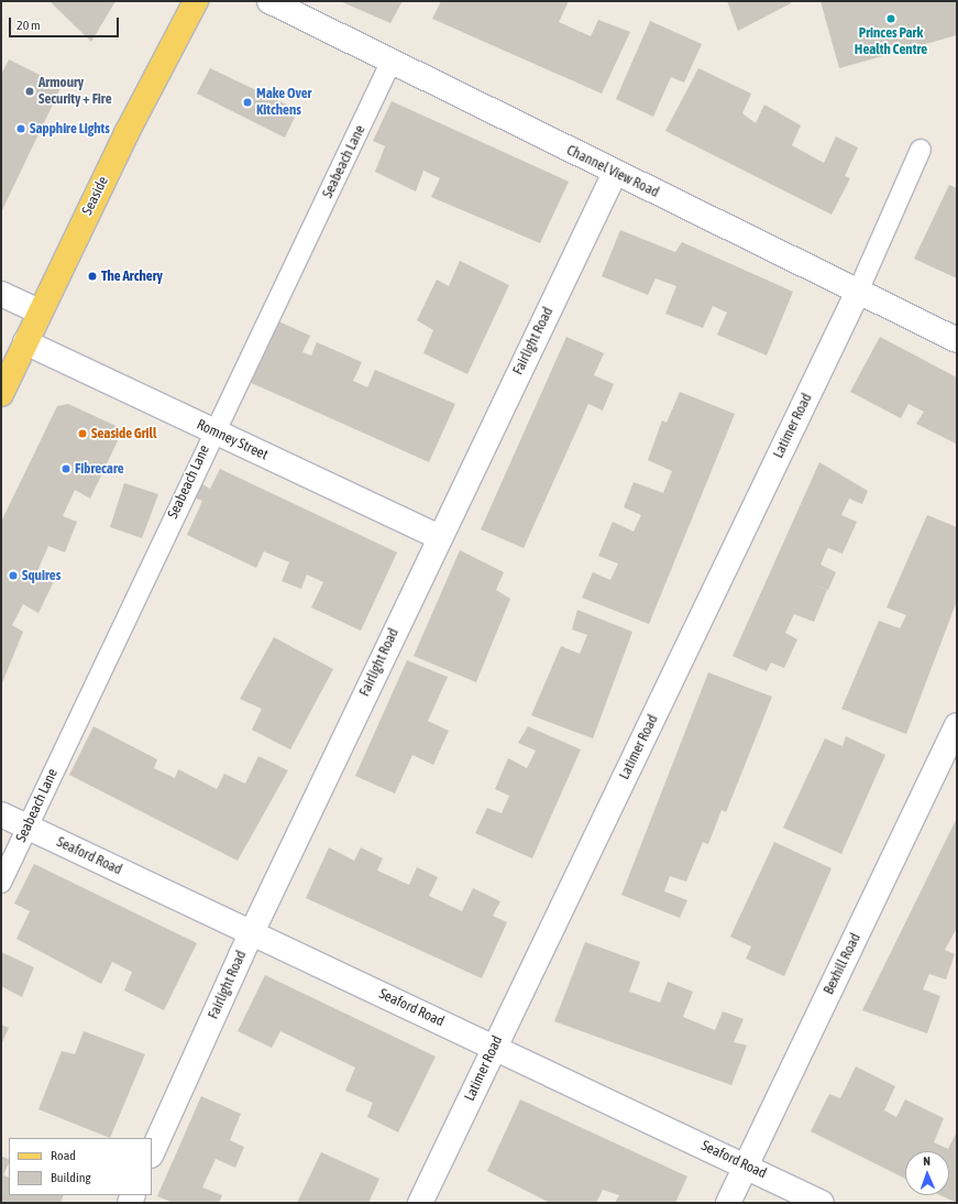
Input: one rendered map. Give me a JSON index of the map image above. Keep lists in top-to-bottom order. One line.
{"streets":{"main road":["Seaside"],"street":["Channel View Road","Fairlight Road","Latimer Road","Romney Street","Seaford Road","Bexhill Road"],"lane":["Seabeach Lane"]},"crossings":[["Seabeach Lane","Channel View Road"],["Seabeach Lane","Romney Street"],["Seabeach Lane","Seaford Road"],["Channel View Road","Fairlight Road"],["Channel View Road","Latimer Road"],["Seaside","Romney Street"],["Fairlight Road","Romney Street"],["Fairlight Road","Seaford Road"],["Latimer Road","Seaford Road"],["Seaford Road","Bexhill Road"]],"places":["Princes Park Health Centre","Armoury Security + Fire","Make Over Kitchens","Sapphire Lights","The Archery","Seaside Grill","Fibrecare","Squires"],"legend":["Road","Building"],"scale_bar":"20 m","north":"top"}
